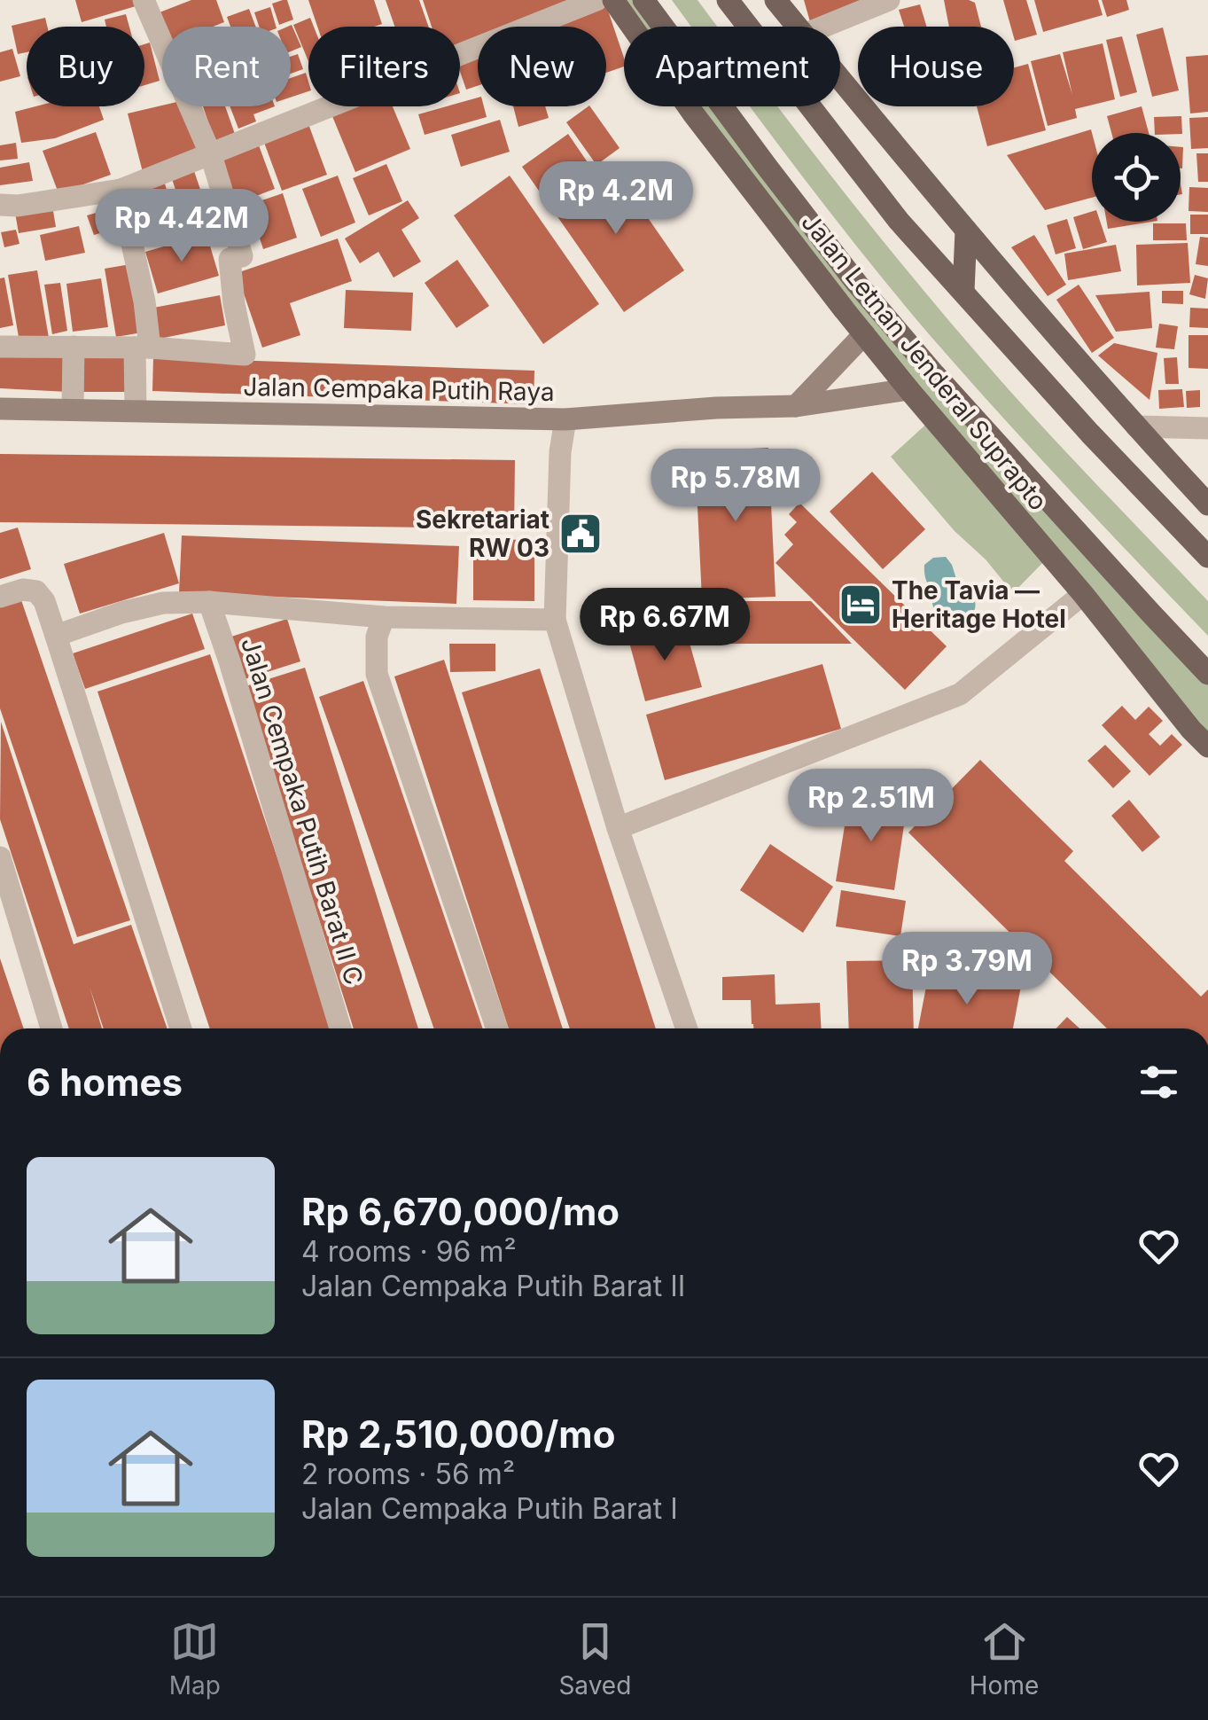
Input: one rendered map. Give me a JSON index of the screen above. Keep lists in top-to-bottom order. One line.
{"streets":{"main road":["Jalan Letnan Jenderal Suprapto"],"street":["Jalan Cempaka Putih Raya","Jalan Cempaka Putih Barat II C"]},"crossings":[["Jalan Letnan Jenderal Suprapto","Jalan Cempaka Putih Raya"]],"places":{"public building":["Sekretariat RW 03"],"hotel":["The Tavia — Heritage Hotel"]},"page":{"chip":["Buy","Rent","Filters","New","Apartment","House"],"price":["Rp 4.2M","Rp 4.42M","Rp 5.78M","Rp 6.67M","Rp 2.51M","Rp 3.79M"],"heading":"6 homes","list":[{"name":"Rp 6,670,000/mo","note":"4 rooms · 96 m² · Jalan Cempaka Putih Barat II"},{"name":"Rp 2,510,000/mo","note":"2 rooms · 56 m² · Jalan Cempaka Putih Barat I"}],"tabs":["Map","Saved","Home"]}}
